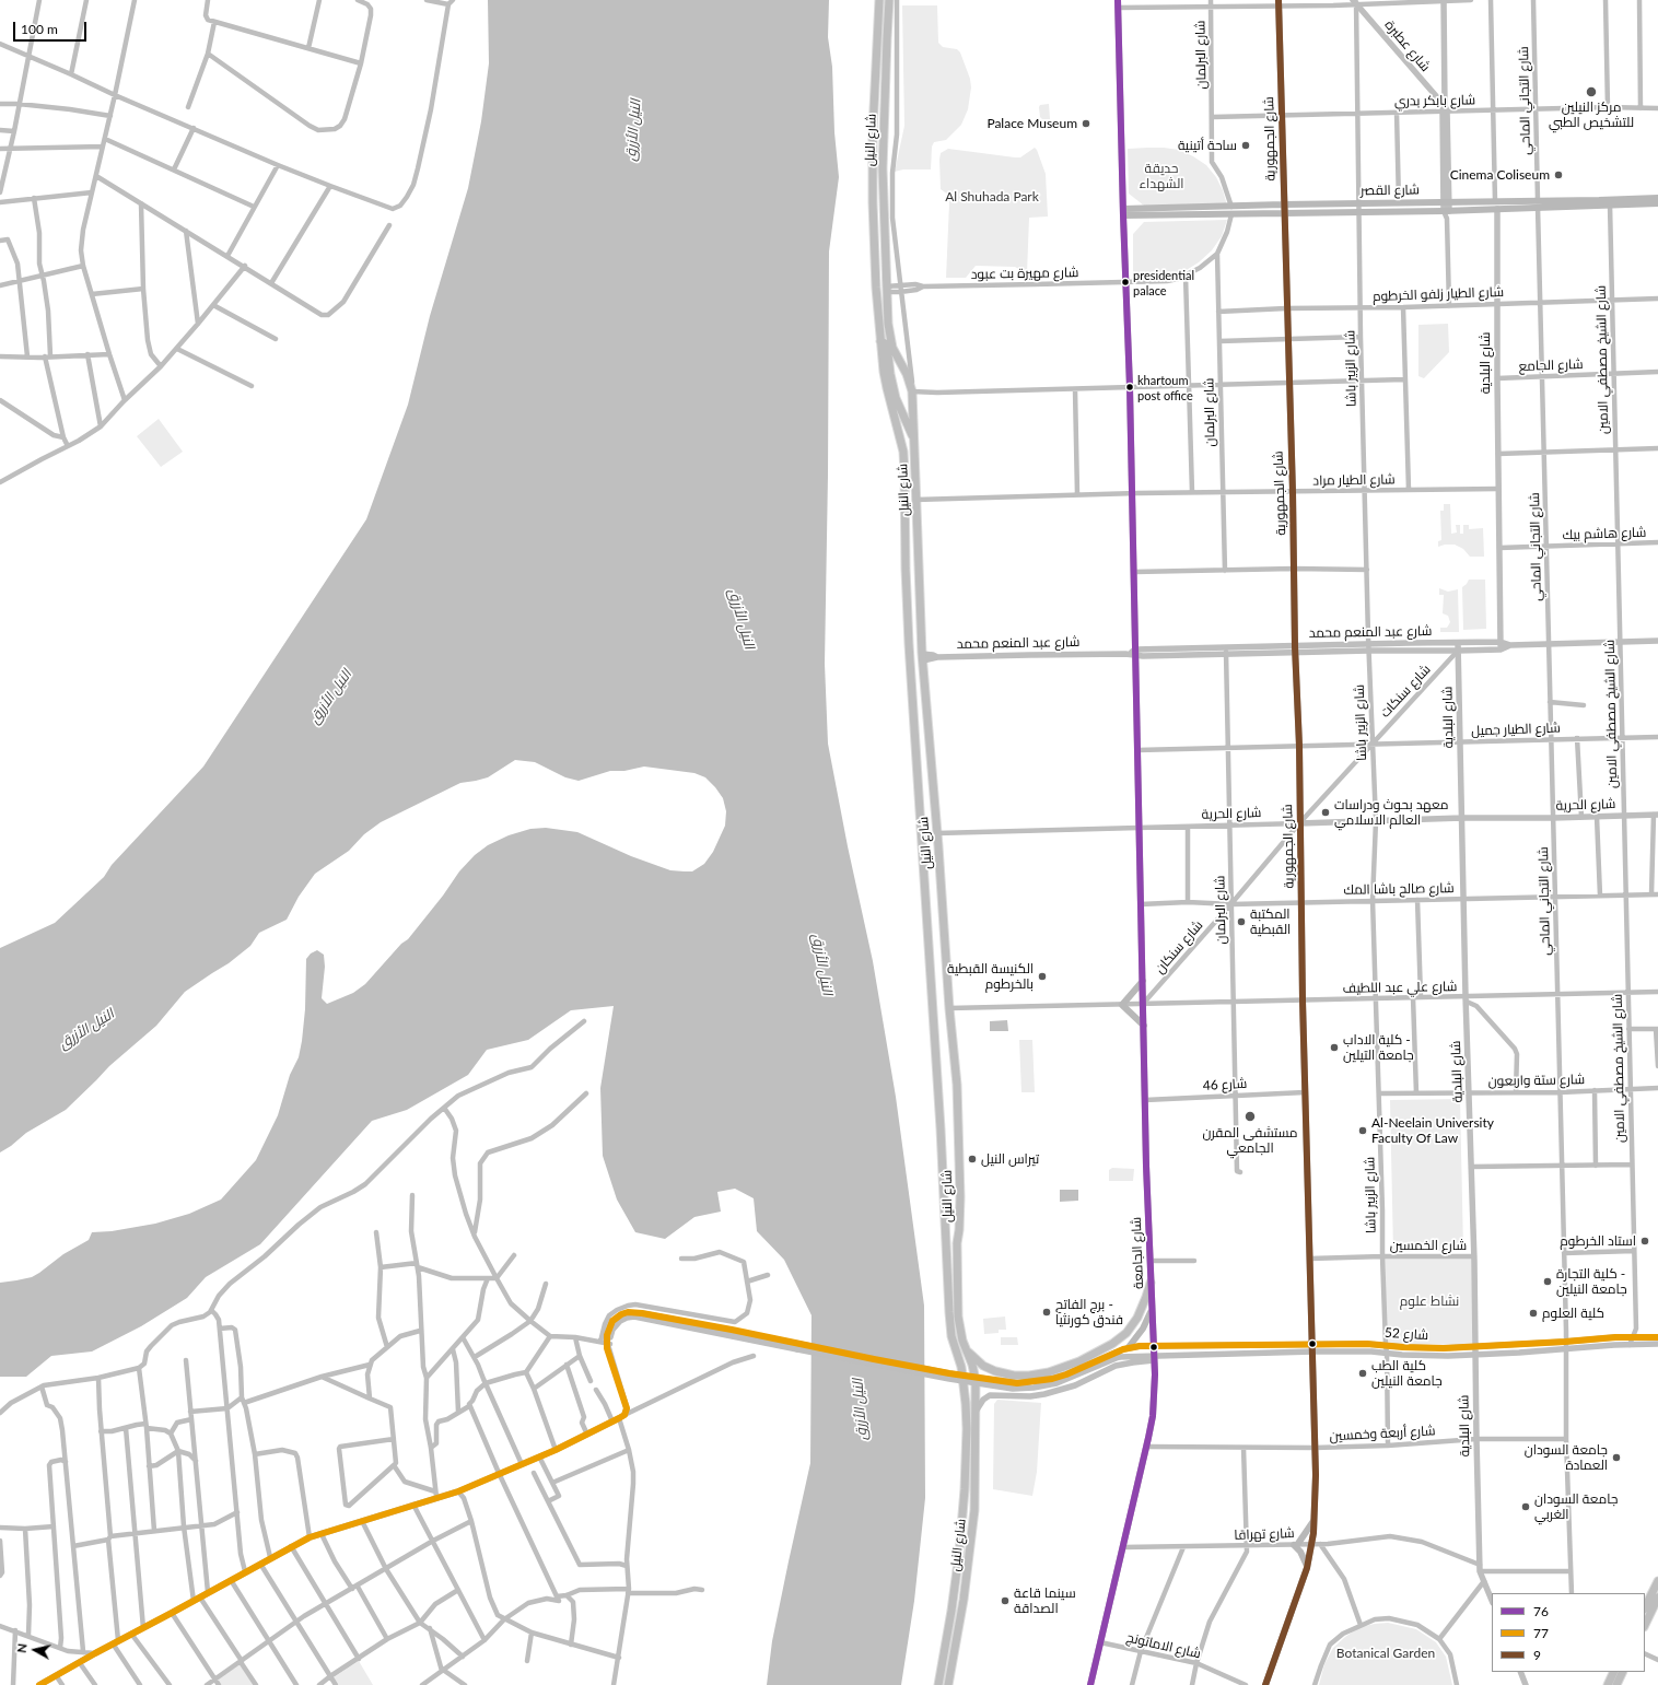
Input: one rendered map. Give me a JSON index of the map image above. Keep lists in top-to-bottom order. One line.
{"streets":{"main road":["شارع الجمهورية","شارع النيل","شارع القصر","شارع الجامعة"],"street":["شارع عطبرة","شارع البرلمان","شارع بابكر بدري","شارع التجاني الماحي","شارع مهيرة بت عبود","شارع الطيار زلفو الخرطوم","شارع الشيخ مصطفي الامين","شارع البلدية","شارع الجامع","شارع الزبير باشا","شارع الطيار مراد","شارع هاشم بيك","شارع عبد المنعم محمد","شارع سنكات","شارع الطيار جميل","شارع الحرية","شارع صالح باشا المك","شارع سنكان","شارع علي عبد اللطيف","شارع ستة واربعون","شارع 46","شارع الخمسين","شارع 52","شارع أربعة وخمسين","شارع تهراقا","شارع الاماتونج"]},"crossings":[["شارع عطبرة","شارع بابكر بدري"],["شارع عطبرة","شارع الزبير باشا"],["شارع البرلمان","شارع بابكر بدري"],["شارع البرلمان","شارع القصر"],["شارع البرلمان","شارع مهيرة بت عبود"],["شارع البرلمان","شارع الطيار زلفو الخرطوم"],["شارع البرلمان","شارع الطيار مراد"],["شارع البرلمان","شارع عبد المنعم محمد"],["شارع البرلمان","شارع الطيار جميل"],["شارع البرلمان","شارع الحرية"],["شارع البرلمان","شارع صالح باشا المك"],["شارع البرلمان","شارع سنكان"],["شارع البرلمان","شارع علي عبد اللطيف"],["شارع البرلمان","شارع 46"],["شارع بابكر بدري","شارع التجاني الماحي"],["شارع بابكر بدري","شارع الجمهورية"],["شارع بابكر بدري","شارع الزبير باشا"],["شارع التجاني الماحي","شارع القصر"],["شارع التجاني الماحي","شارع الطيار زلفو الخرطوم"],["شارع التجاني الماحي","شارع الجامع"],["شارع التجاني الماحي","شارع هاشم بيك"],["شارع التجاني الماحي","شارع عبد المنعم محمد"],["شارع التجاني الماحي","شارع الطيار جميل"],["شارع التجاني الماحي","شارع الحرية"],["شارع التجاني الماحي","شارع صالح باشا المك"],["شارع التجاني الماحي","شارع علي عبد اللطيف"],["شارع التجاني الماحي","شارع ستة واربعون"],["شارع التجاني الماحي","شارع 52"],["شارع التجاني الماحي","شارع أربعة وخمسين"],["شارع التجاني الماحي","شارع تهراقا"],["شارع الجمهورية","شارع القصر"],["شارع الجمهورية","شارع الطيار زلفو الخرطوم"],["شارع الجمهورية","شارع الطيار مراد"],["شارع الجمهورية","شارع عبد المنعم محمد"],["شارع الجمهورية","شارع سنكات"],["شارع الجمهورية","شارع الطيار جميل"],["شارع الجمهورية","شارع الحرية"],["شارع الجمهورية","شارع صالح باشا المك"],["شارع الجمهورية","شارع سنكان"],["شارع الجمهورية","شارع علي عبد اللطيف"],["شارع الجمهورية","شارع 46"],["شارع الجمهورية","شارع الخمسين"],["شارع الجمهورية","شارع 52"],["شارع الجمهورية","شارع أربعة وخمسين"],["شارع الجمهورية","شارع تهراقا"],["شارع النيل","شارع الطيار مراد"],["شارع النيل","شارع عبد المنعم محمد"],["شارع النيل","شارع الحرية"],["شارع النيل","شارع علي عبد اللطيف"],["شارع القصر","شارع الشيخ مصطفي الامين"],["شارع القصر","شارع البلدية"],["شارع القصر","شارع الزبير باشا"],["شارع القصر","شارع الجامعة"],["شارع مهيرة بت عبود","شارع الجامعة"],["شارع الطيار زلفو الخرطوم","شارع الشيخ مصطفي الامين"],["شارع الطيار زلفو الخرطوم","شارع البلدية"],["شارع الطيار زلفو الخرطوم","شارع الزبير باشا"],["شارع الشيخ مصطفي الامين","شارع الجامع"],["شارع الشيخ مصطفي الامين","شارع هاشم بيك"],["شارع الشيخ مصطفي الامين","شارع عبد المنعم محمد"],["شارع الشيخ مصطفي الامين","شارع الطيار جميل"],["شارع الشيخ مصطفي الامين","شارع الحرية"],["شارع الشيخ مصطفي الامين","شارع صالح باشا المك"],["شارع الشيخ مصطفي الامين","شارع علي عبد اللطيف"],["شارع الشيخ مصطفي الامين","شارع ستة واربعون"],["شارع الشيخ مصطفي الامين","شارع 52"],["شارع البلدية","شارع الجامع"],["شارع البلدية","شارع الطيار مراد"],["شارع البلدية","شارع هاشم بيك"],["شارع البلدية","شارع عبد المنعم محمد"],["شارع البلدية","شارع سنكات"],["شارع البلدية","شارع الطيار جميل"],["شارع البلدية","شارع الحرية"],["شارع البلدية","شارع صالح باشا المك"],["شارع البلدية","شارع علي عبد اللطيف"],["شارع البلدية","شارع ستة واربعون"],["شارع البلدية","شارع الخمسين"],["شارع البلدية","شارع 52"],["شارع البلدية","شارع أربعة وخمسين"],["شارع البلدية","شارع تهراقا"],["شارع الزبير باشا","شارع الطيار مراد"],["شارع الزبير باشا","شارع عبد المنعم محمد"],["شارع الزبير باشا","شارع سنكات"],["شارع الزبير باشا","شارع الطيار جميل"],["شارع الزبير باشا","شارع الحرية"],["شارع الزبير باشا","شارع صالح باشا المك"],["شارع الزبير باشا","شارع علي عبد اللطيف"],["شارع الزبير باشا","شارع ستة واربعون"],["شارع الزبير باشا","شارع الخمسين"],["شارع الزبير باشا","شارع 52"],["شارع الزبير باشا","شارع أربعة وخمسين"],["شارع الطيار مراد","شارع الجامعة"],["شارع عبد المنعم محمد","شارع سنكات"],["شارع عبد المنعم محمد","شارع الجامعة"],["شارع سنكات","شارع الطيار جميل"],["شارع سنكات","شارع الحرية"],["شارع سنكات","شارع سنكان"],["شارع الطيار جميل","شارع الجامعة"],["شارع الحرية","شارع سنكان"],["شارع الحرية","شارع الجامعة"],["شارع صالح باشا المك","شارع سنكان"],["شارع صالح باشا المك","شارع الجامعة"],["شارع سنكان","شارع علي عبد اللطيف"],["شارع سنكان","شارع الجامعة"],["شارع علي عبد اللطيف","شارع الجامعة"],["شارع 46","شارع الجامعة"],["شارع الجامعة","شارع 52"],["شارع الجامعة","شارع أربعة وخمسين"],["شارع الجامعة","شارع تهراقا"],["شارع الجامعة","شارع الاماتونج"]],"water":["النيل الأزرق"],"parks":["حديقة الشهداء","Al Shuhada Park","نشاط علوم","Botanical Garden"],"places":["مركز النيلين للتشخيص الطبي","Palace Museum","ساحة أتينية","Cinema Coliseum","presidential palace","khartoum post office","معهد بحوث ودراسات العالم الاسلامي","المكتبة القبطية","الكنيسة القبطية بالخرطوم","كلية الاداب - جامعة التيلين","مستشفى المقرن الجامعي","Al-Neelain University Faculty Of Law","تيراس النيل","استاد الخرطوم","كلية التجارة - جامعة النيلين","برج الفاتح - فندق كورنثيا","كلية العلوم","كلية الطب جامعة النيلين","جامعة السودان العمادة","جامعة السودان الغربي","سينما قاعة الصداقة"],"lines":["transit line 76","transit line 9","transit line 77"],"legend":["76","77","9"],"scale_bar":"100 m","north":"left"}
